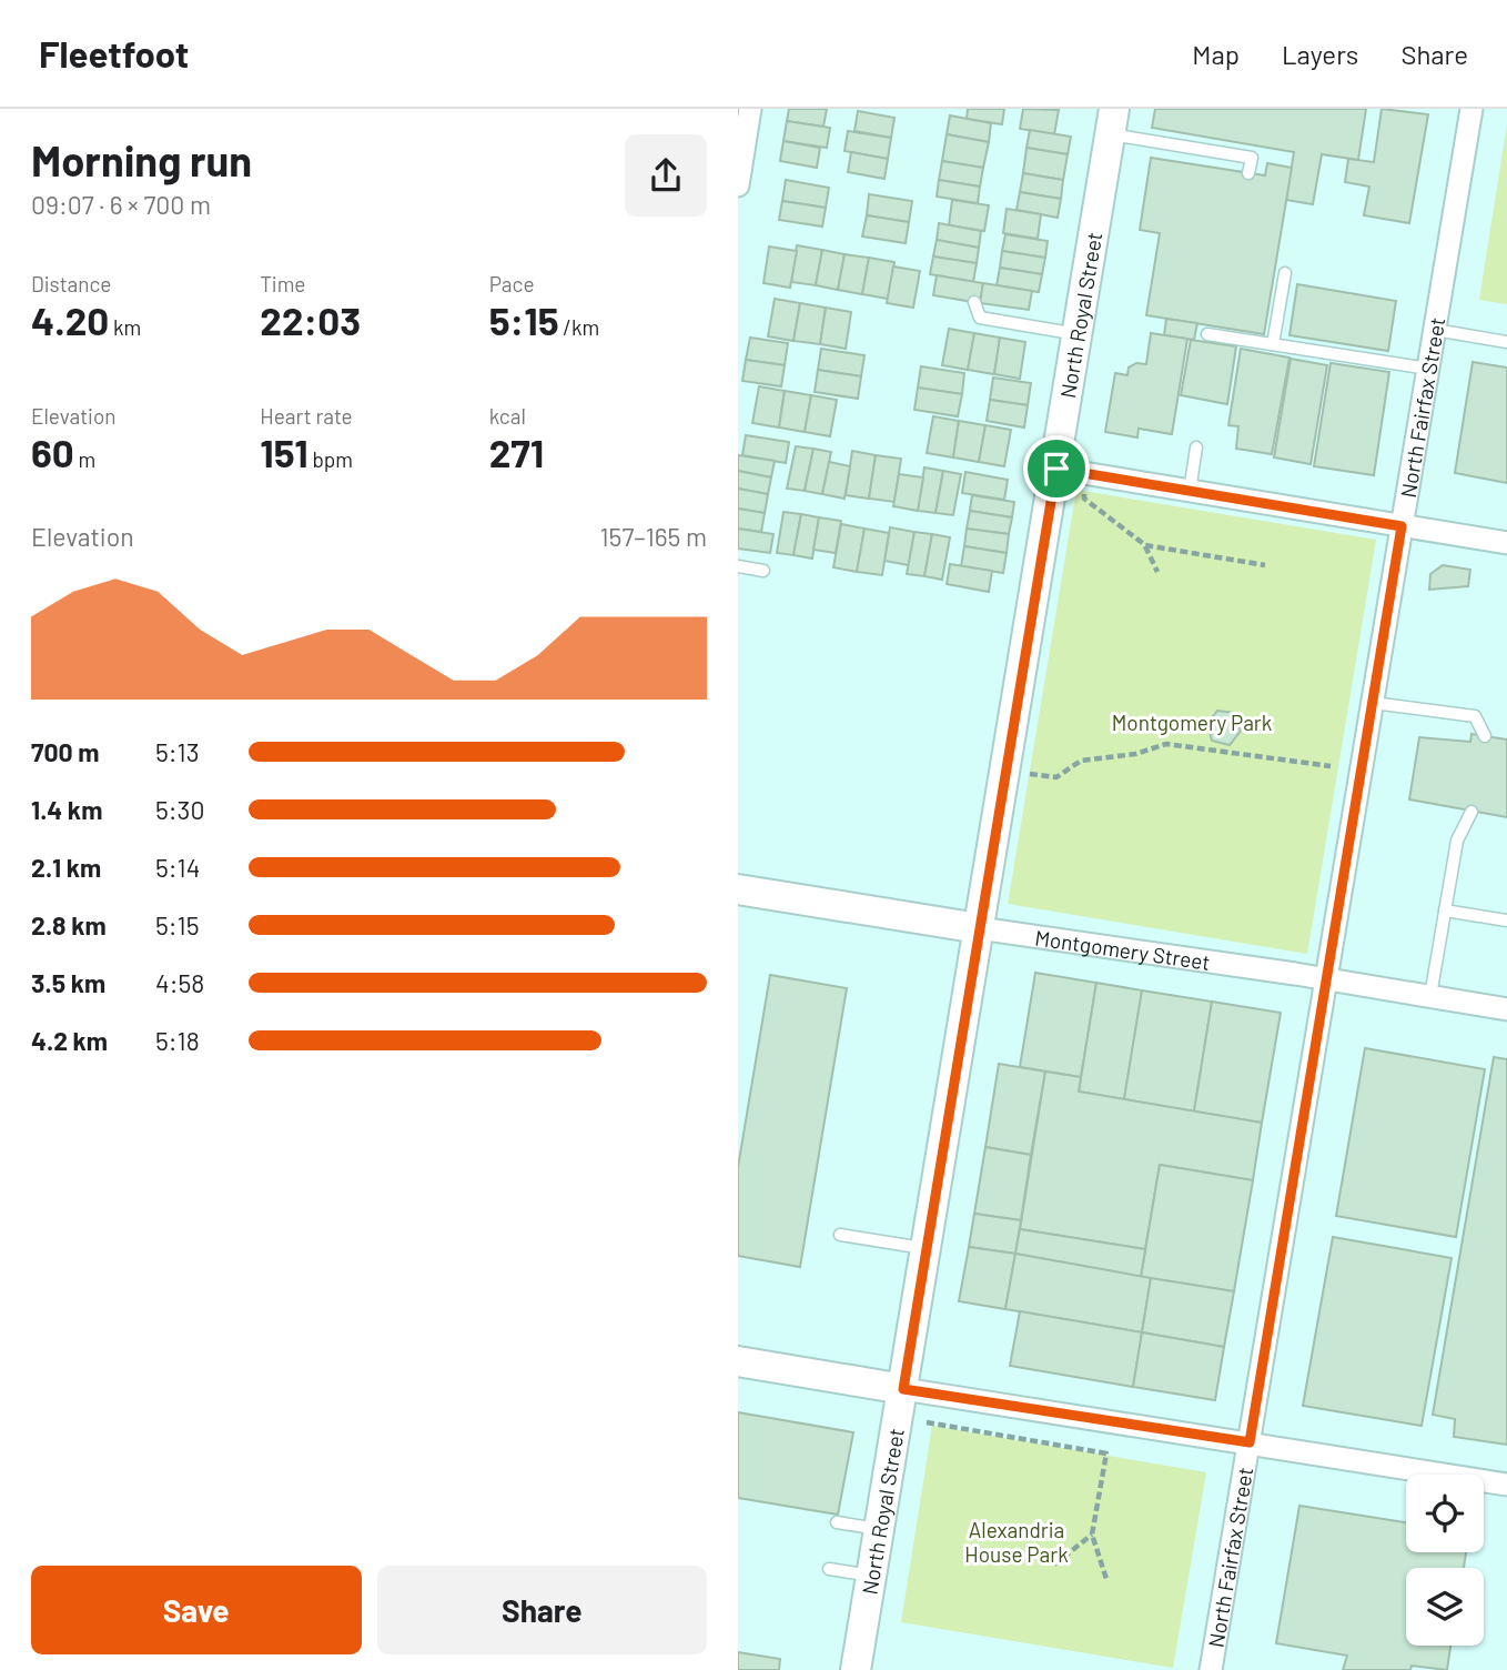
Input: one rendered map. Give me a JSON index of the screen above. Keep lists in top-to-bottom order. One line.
{"streets":{"street":["North Royal Street","North Fairfax Street","Montgomery Street"]},"crossings":[["North Royal Street","Montgomery Street"],["North Fairfax Street","Montgomery Street"]],"parks":["Montgomery Park","Alexandria House Park"],"page":{"header":"Fleetfoot","nav":["Map","Layers","Share"],"heading":["Morning run","09:07 · 6 × 700 m"],"stats":[["Distance","4.20 km"],["Time","22:03"],["Pace","5:15 /km"],["Elevation","60 m"],["Heart rate","151 bpm"],["kcal","271"]],"chart":["Elevation","157–165 m"],"list":[{"name":"700 m","note":"5:13"},{"name":"1.4 km","note":"5:30"},{"name":"2.1 km","note":"5:14"},{"name":"2.8 km","note":"5:15"},{"name":"3.5 km","note":"4:58"},{"name":"4.2 km","note":"5:18"}],"buttons":["Save","Share"]}}
